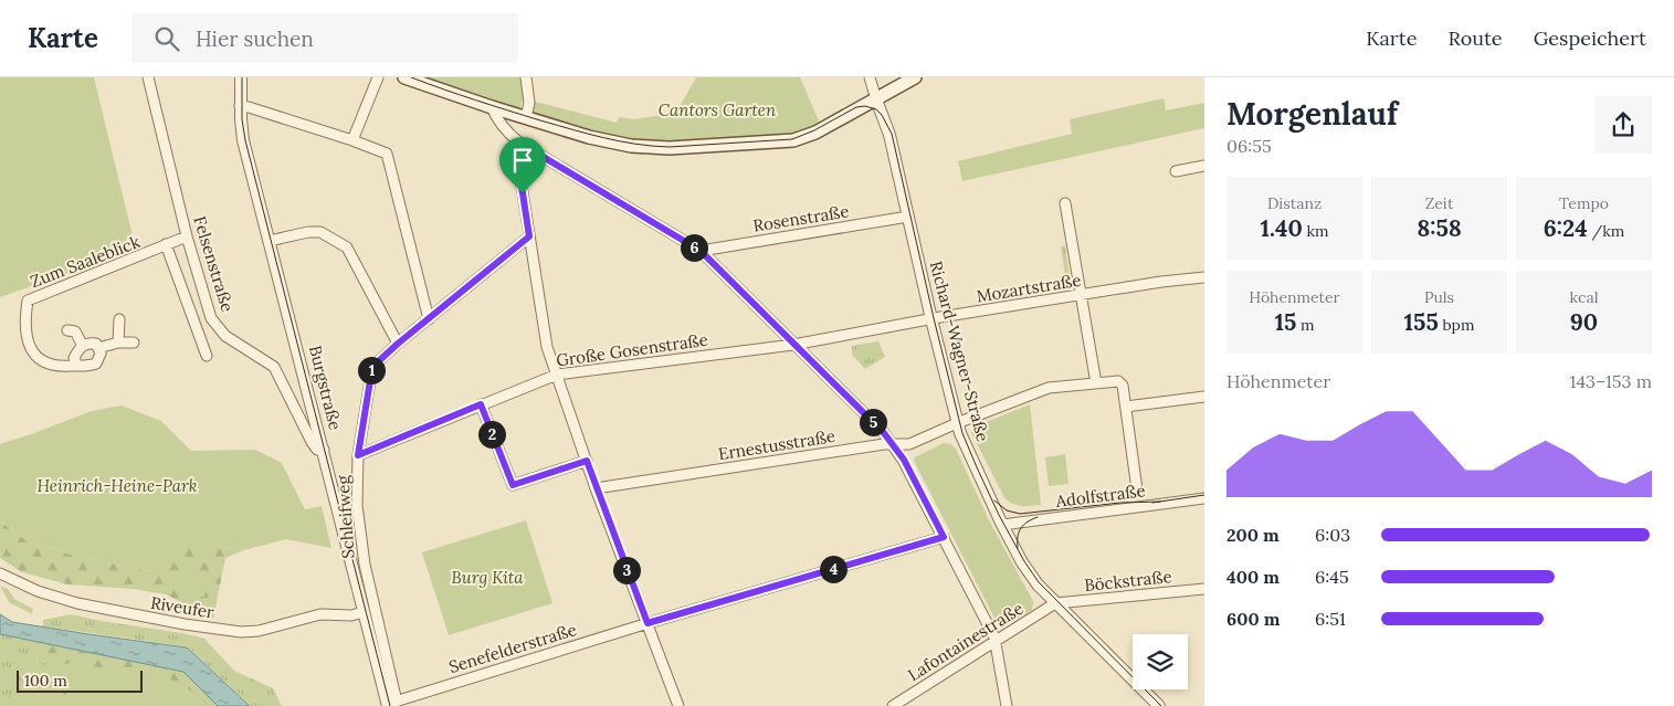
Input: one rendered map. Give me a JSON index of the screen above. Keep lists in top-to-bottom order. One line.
{"streets":{"street":["Rosenstraße","Zum Saaleblick","Felsenstraße","Mozartstraße","Große Gosenstraße","Richard-Wagner-Straße","Burgstraße","Ernestusstraße","Adolfstraße","Schleifweg","Böckstraße","Riveufer","Lafontainestraße","Senefelderstraße"]},"crossings":[["Rosenstraße","Richard-Wagner-Straße"],["Zum Saaleblick","Felsenstraße"],["Felsenstraße","Burgstraße"],["Mozartstraße","Große Gosenstraße"],["Mozartstraße","Richard-Wagner-Straße"],["Große Gosenstraße","Schleifweg"],["Richard-Wagner-Straße","Ernestusstraße"],["Richard-Wagner-Straße","Adolfstraße"],["Richard-Wagner-Straße","Böckstraße"],["Richard-Wagner-Straße","Lafontainestraße"],["Burgstraße","Schleifweg"],["Burgstraße","Riveufer"],["Burgstraße","Senefelderstraße"],["Schleifweg","Senefelderstraße"],["Böckstraße","Lafontainestraße"]],"parks":["Cantors Garten","Heinrich-Heine-Park","Burg Kita"],"scale_bar":"100 m","page":{"header":"Karte","search":"Hier suchen","nav":["Karte","Route","Gespeichert"],"heading":["Morgenlauf","06:55"],"stats":[["Distanz","1.40 km"],["Zeit","8:58"],["Tempo","6:24 /km"],["Höhenmeter","15 m"],["Puls","155 bpm"],["kcal","90"]],"pins":["6","1","5","2","4","3"],"chart":["Höhenmeter","143–153 m"],"list":[{"name":"200 m","note":"6:03"},{"name":"400 m","note":"6:45"},{"name":"600 m","note":"6:51"}],"scale":"100 m"}}
